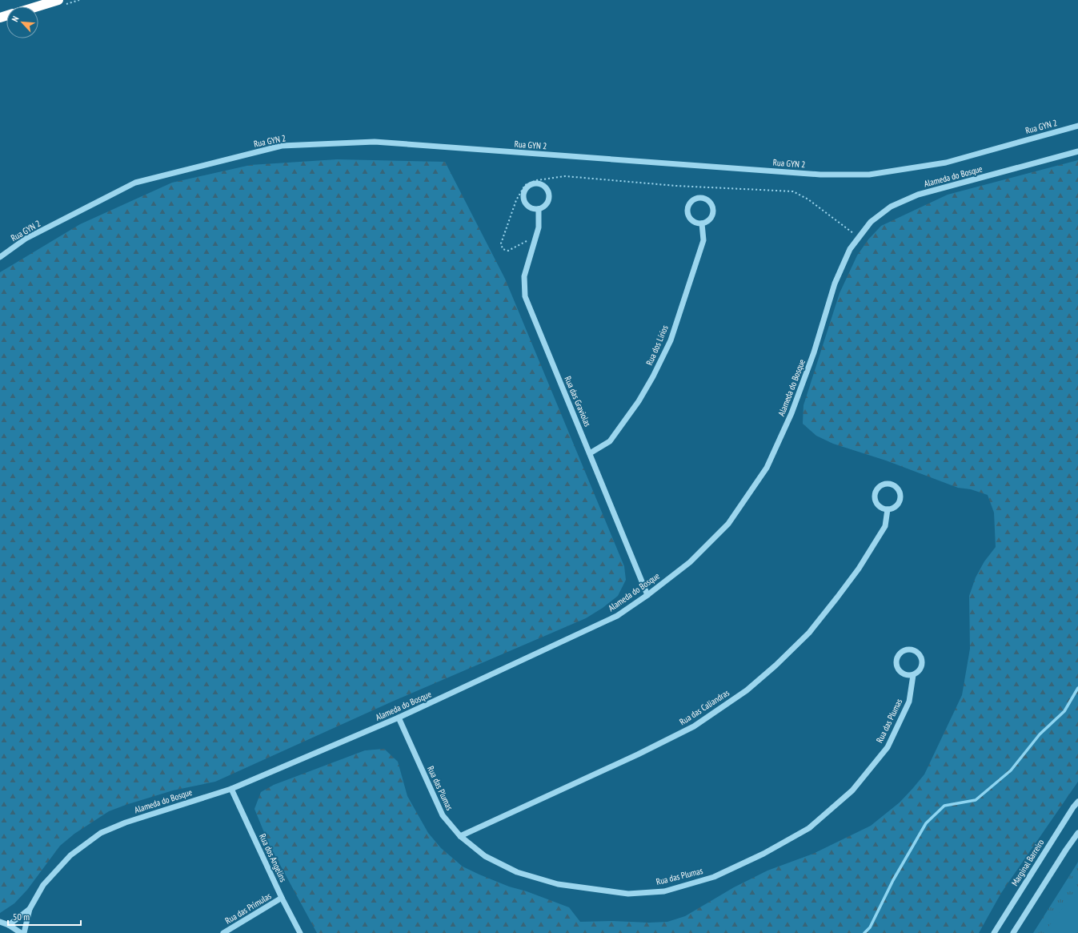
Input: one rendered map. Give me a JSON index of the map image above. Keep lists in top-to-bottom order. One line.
{"streets":{"street":["Rua GYN 2","Alameda do Bosque","Rua dos Lírios","Rua das Graviolas","Rua das Caliandras","Rua das Plumas","Rua dos Angelins","Marginal Barreiro","Rua das Prímulas"]},"crossings":[["Alameda do Bosque","Rua das Graviolas"],["Alameda do Bosque","Rua das Plumas"],["Alameda do Bosque","Rua dos Angelins"],["Rua dos Lírios","Rua das Graviolas"],["Rua das Caliandras","Rua das Plumas"],["Rua dos Angelins","Rua das Prímulas"]],"scale_bar":"50 m","north":"top left"}
